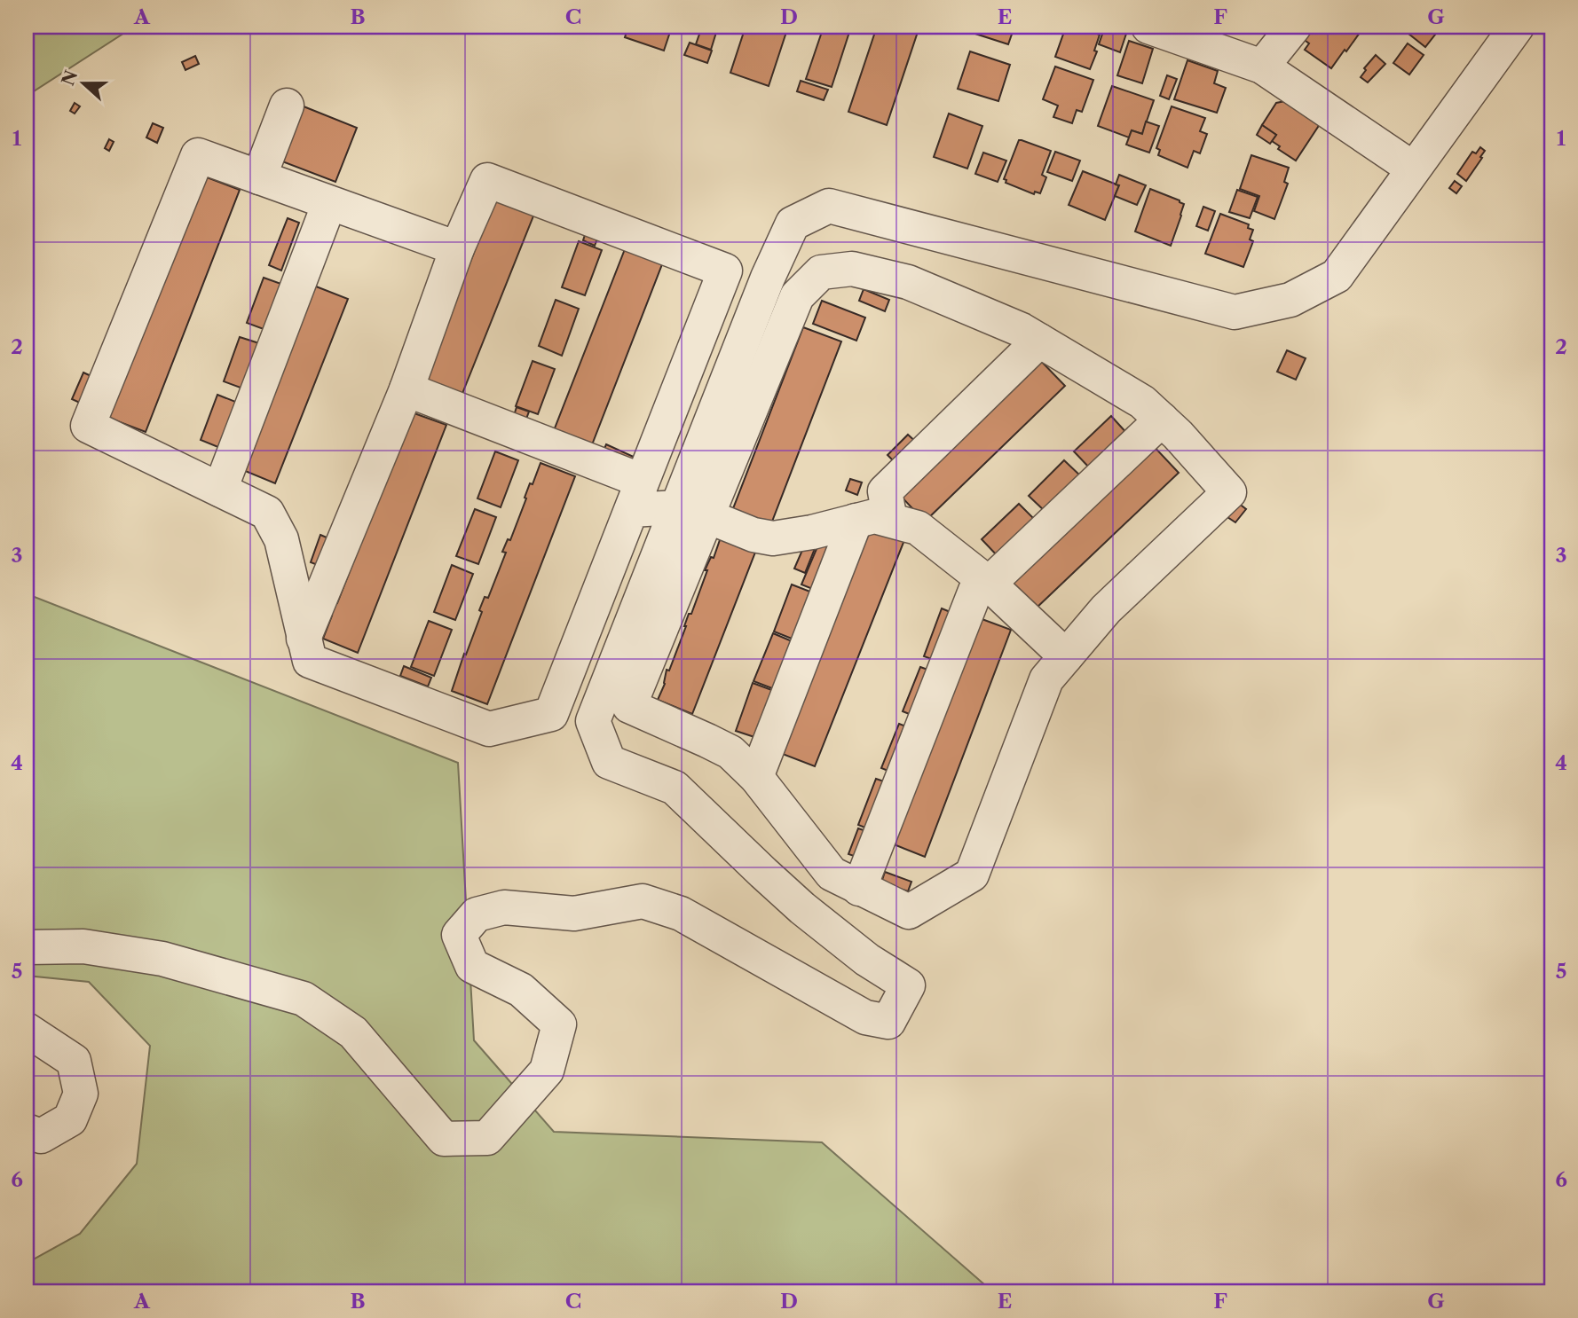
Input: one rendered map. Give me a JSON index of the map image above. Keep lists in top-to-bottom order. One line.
{"north":"left","grid":{"columns":["A","B","C","D","E","F","G"],"rows":["1","2","3","4","5","6"]}}
